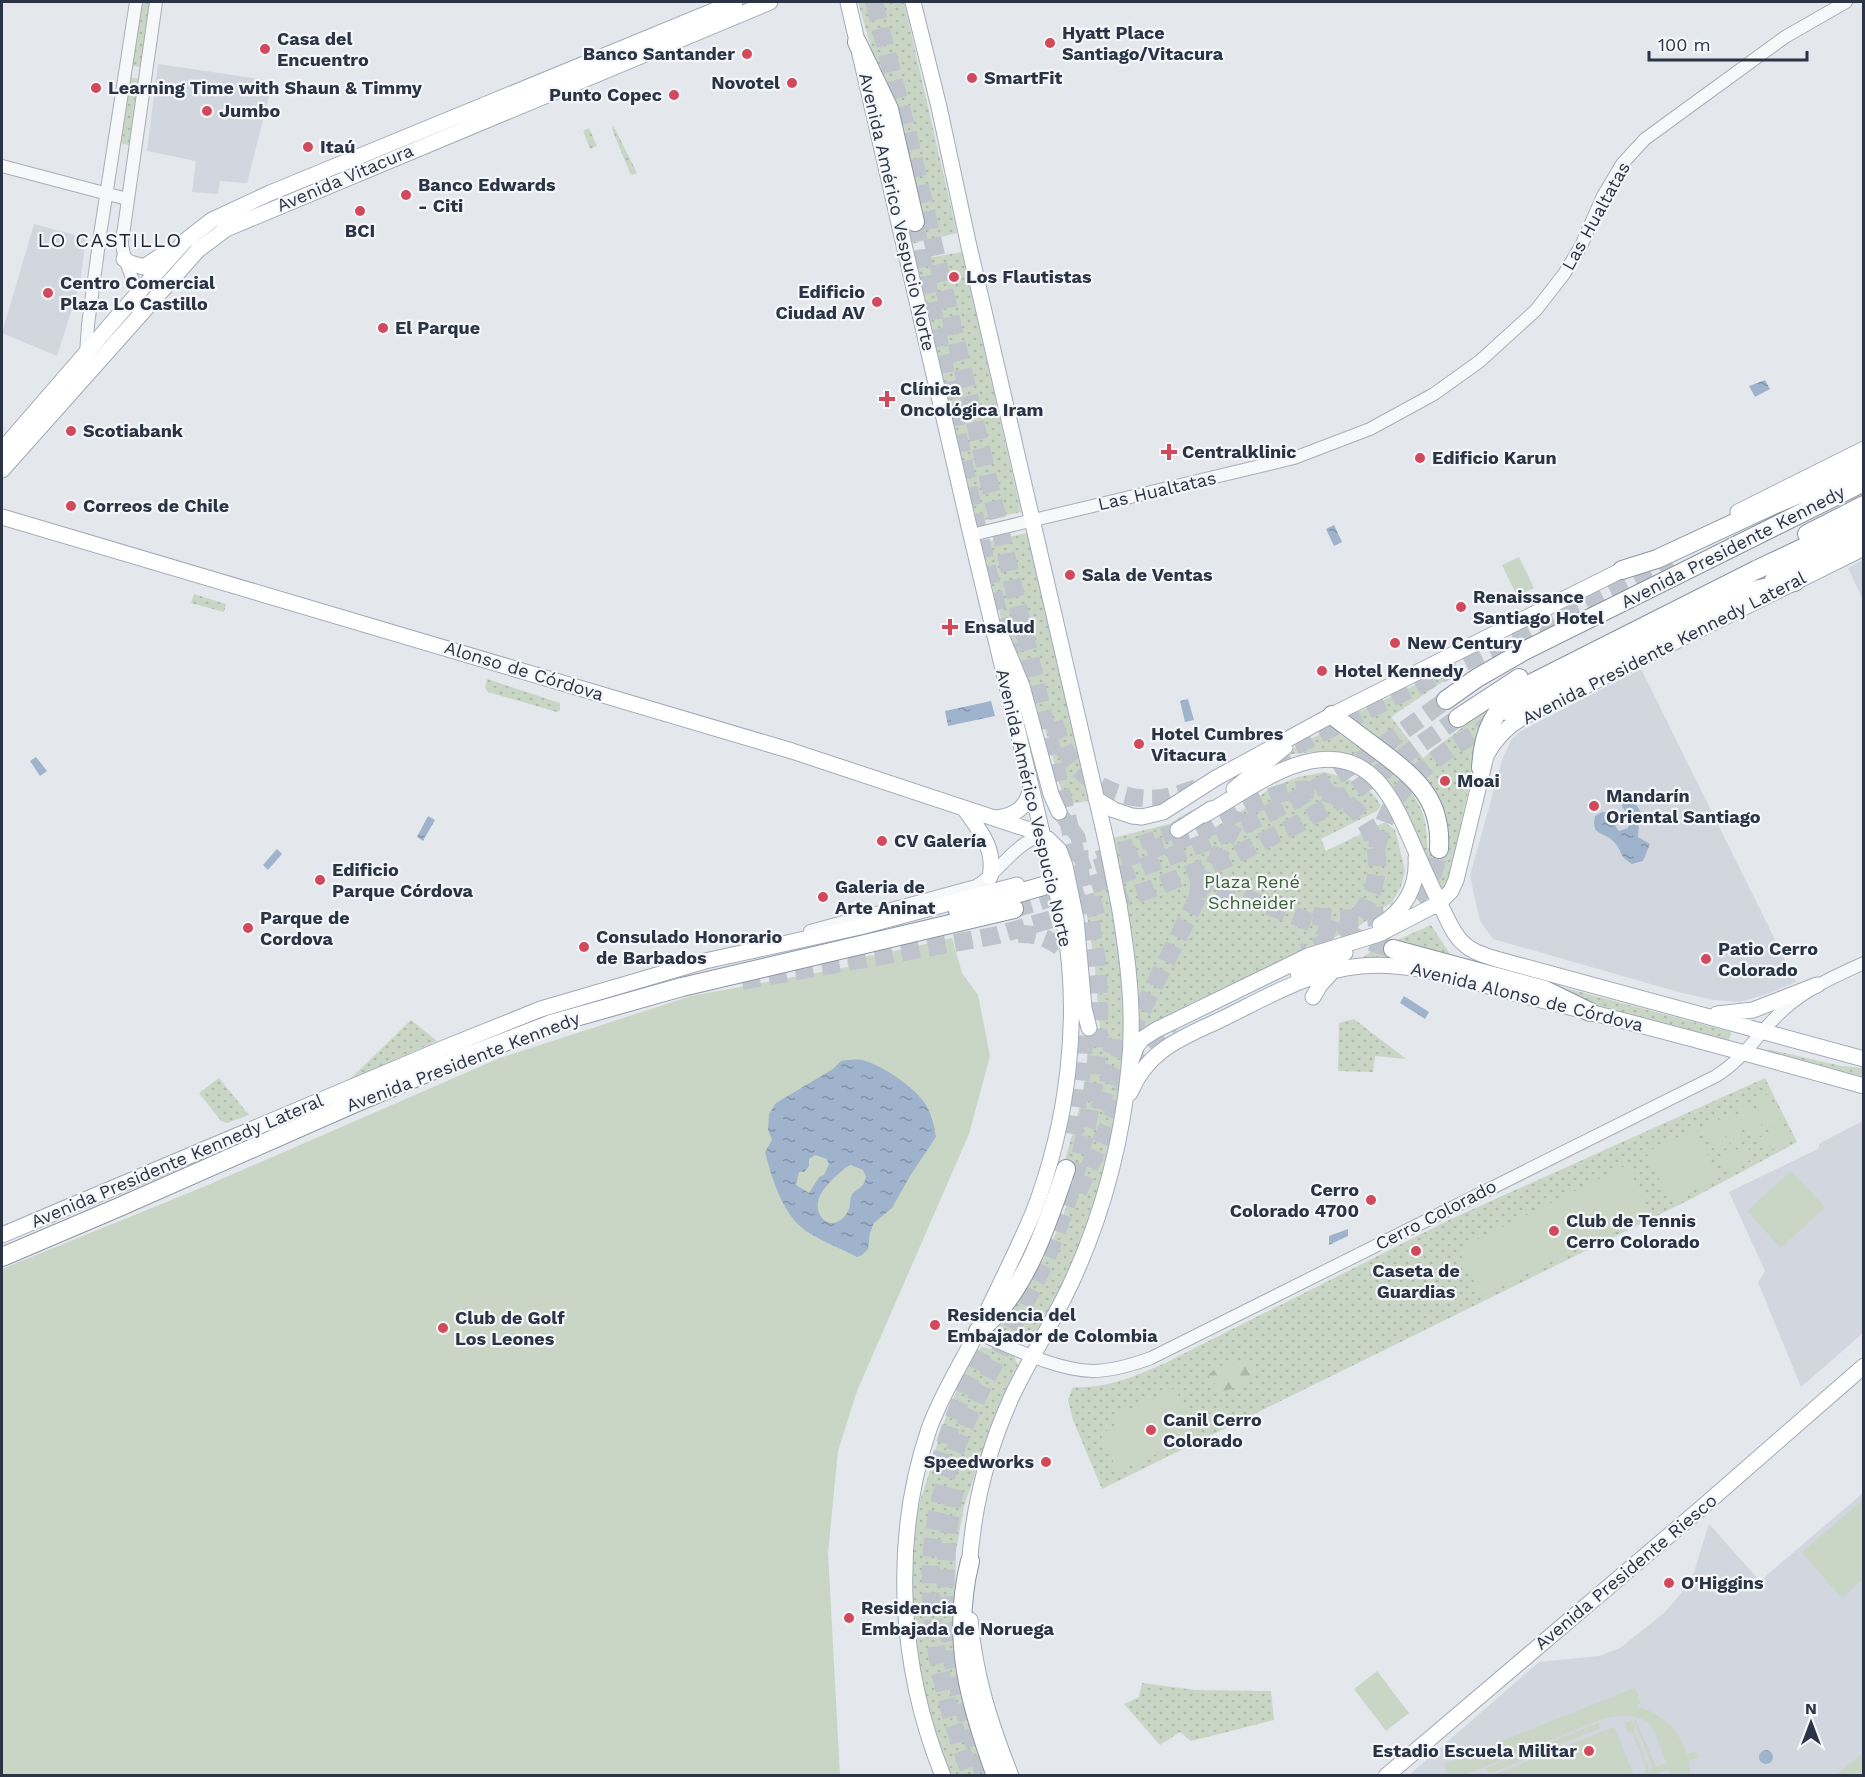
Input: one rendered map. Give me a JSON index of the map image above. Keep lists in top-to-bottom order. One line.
{"streets":{"highway":["Avenida Presidente Kennedy"],"main road":["Avenida Vitacura","Avenida Américo Vespucio Norte","Avenida Presidente Kennedy Lateral","Alonso de Córdova","Avenida Alonso de Córdova","Avenida Presidente Riesco"],"street":["Las Hualtatas","Cerro Colorado"]},"crossings":[["Avenida Américo Vespucio Norte","Las Hualtatas"],["Avenida Américo Vespucio Norte","Alonso de Córdova"],["Avenida Américo Vespucio Norte","Cerro Colorado"],["Avenida Presidente Kennedy Lateral","Avenida Alonso de Córdova"],["Avenida Alonso de Córdova","Cerro Colorado"]],"districts":["LO CASTILLO"],"parks":["Plaza René Schneider"],"places":{"other":["Hyatt Place Santiago/Vitacura","Casa del Encuentro","Banco Santander","SmartFit","Novotel","Learning Time with Shaun & Timmy","Punto Copec","Jumbo","Itaú","Banco Edwards - Citi","BCI","Los Flautistas","Centro Comercial Plaza Lo Castillo","Edificio Ciudad AV","El Parque","Scotiabank","Edificio Karun","Correos de Chile","Sala de Ventas","Renaissance Santiago Hotel","New Century","Hotel Kennedy","Hotel Cumbres Vitacura","Moai","Mandarín Oriental Santiago","CV Galería","Edificio Parque Córdova","Galeria de Arte Aninat","Parque de Cordova","Consulado Honorario de Barbados","Patio Cerro Colorado","Cerro Colorado 4700","Club de Tennis Cerro Colorado","Caseta de Guardias","Residencia del Embajador de Colombia","Club de Golf Los Leones","Canil Cerro Colorado","Speedworks","O'Higgins","Residencia Embajada de Noruega","Estadio Escuela Militar"],"health":["Clínica Oncológica Iram","Centralklinic","Ensalud"]},"scale_bar":"100 m","north":"top"}
